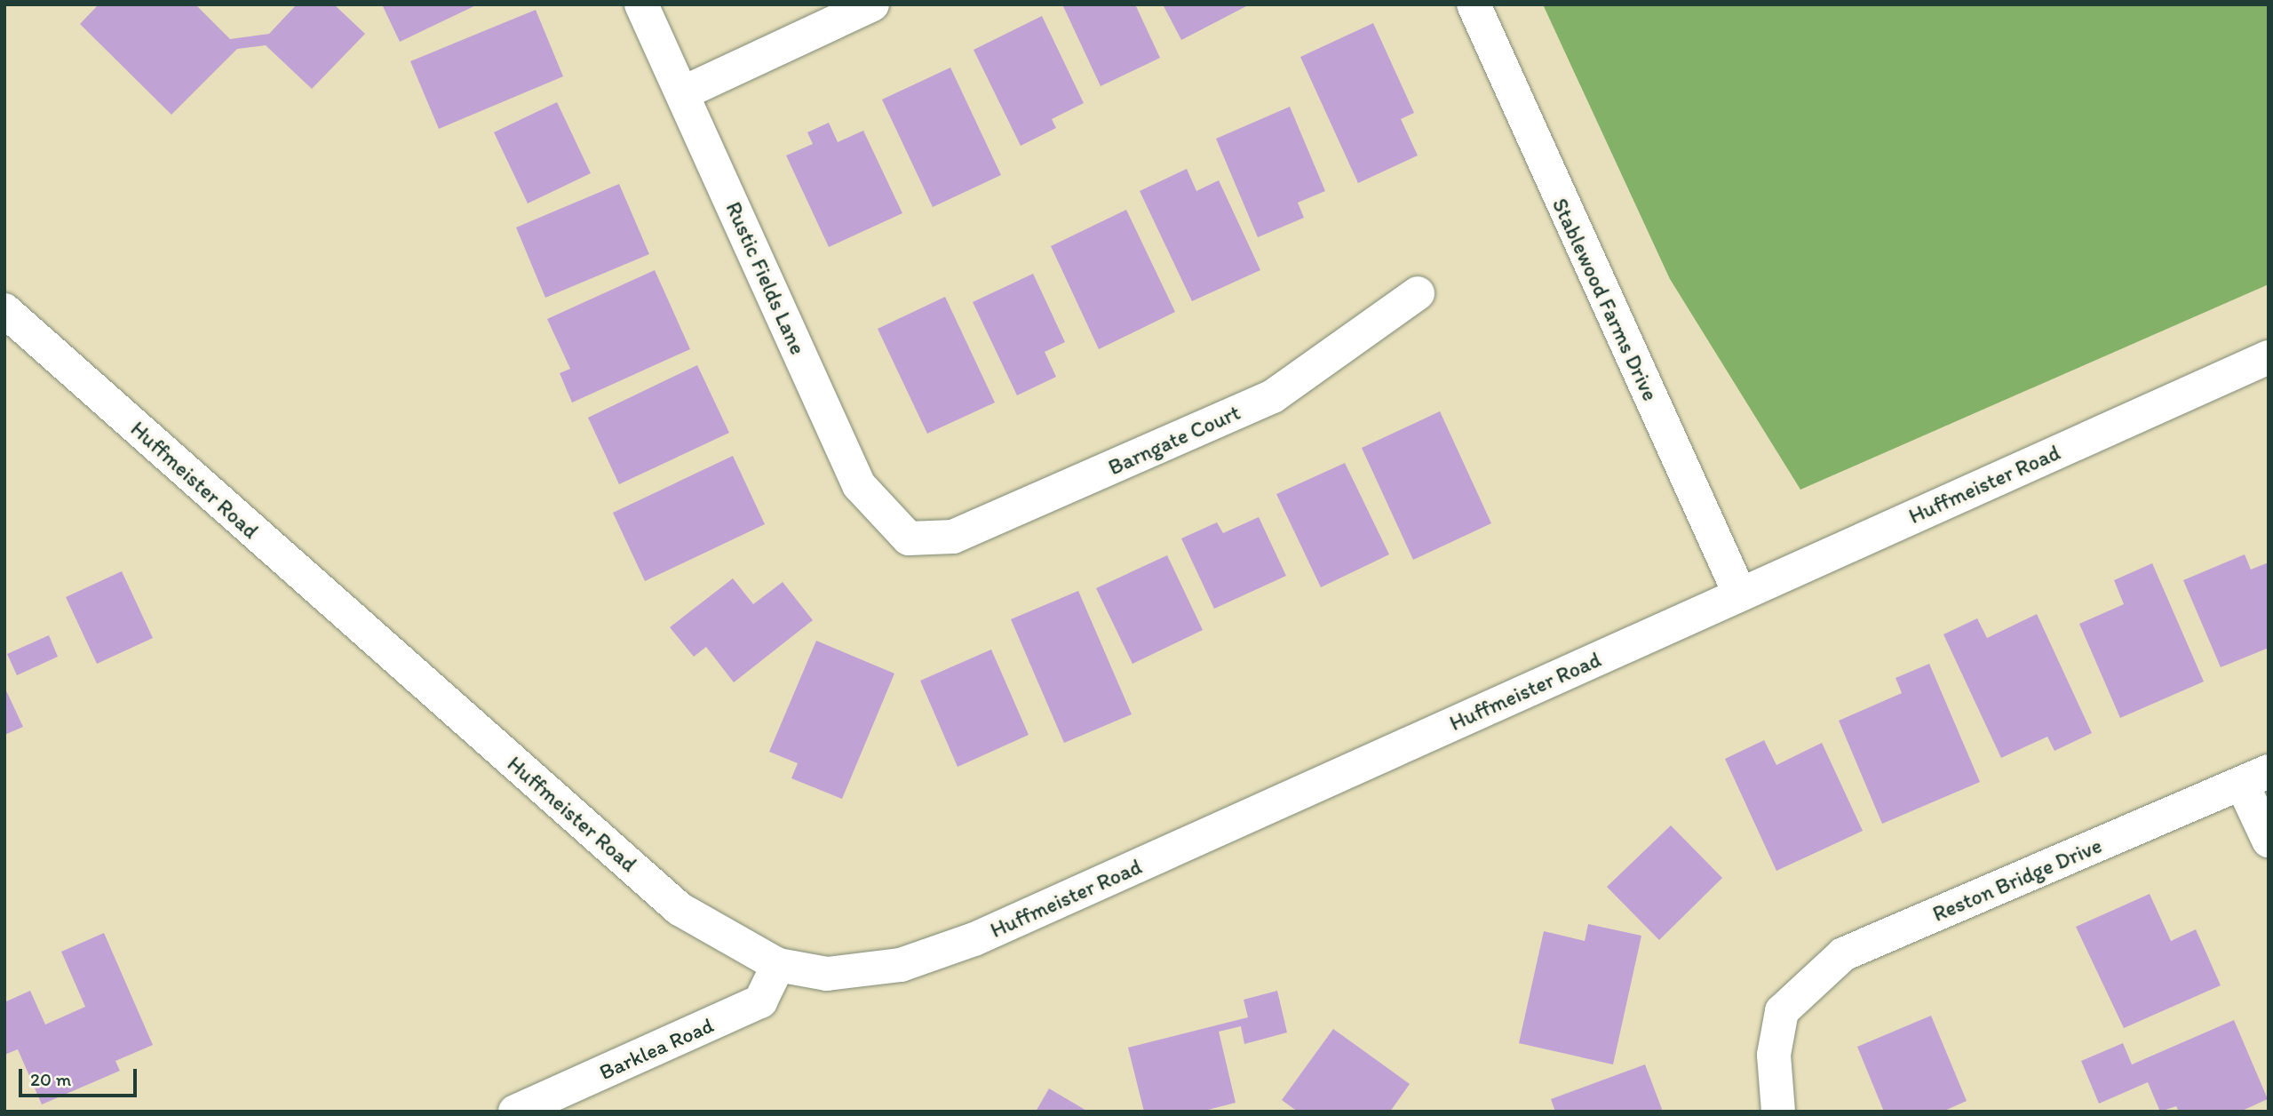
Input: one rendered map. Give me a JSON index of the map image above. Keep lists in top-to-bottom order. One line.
{"streets":{"street":["Rustic Fields Lane","Stablewood Farms Drive","Barngate Court","Huffmeister Road","Reston Bridge Drive","Barklea Road"]},"crossings":[["Rustic Fields Lane","Barngate Court"],["Stablewood Farms Drive","Huffmeister Road"],["Huffmeister Road","Barklea Road"]],"scale_bar":"20 m"}
